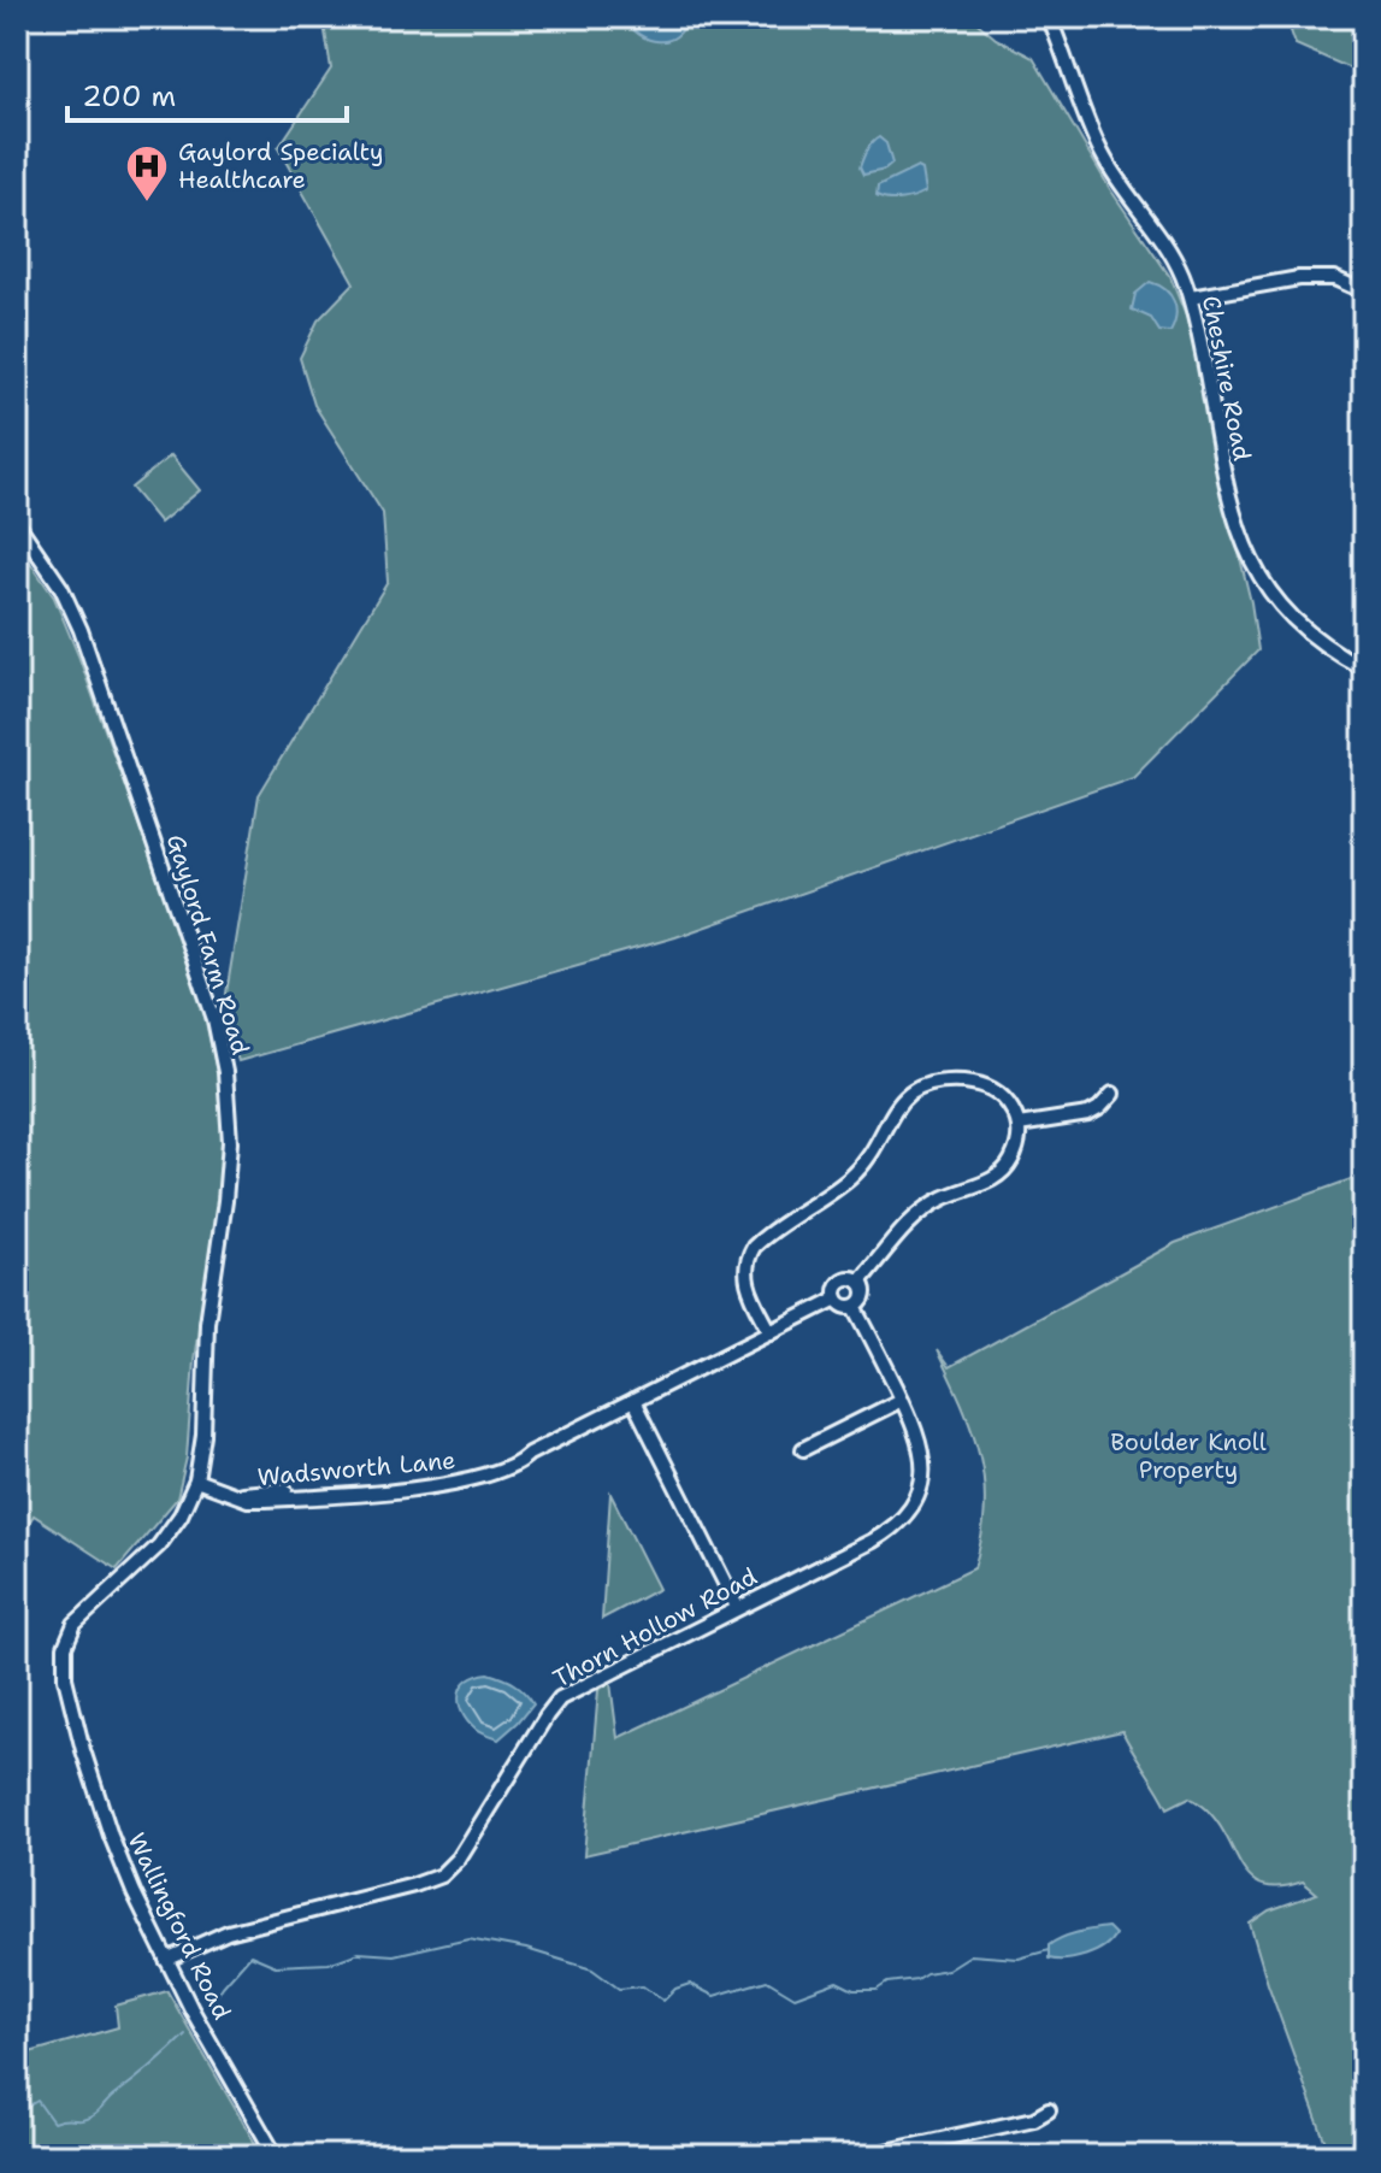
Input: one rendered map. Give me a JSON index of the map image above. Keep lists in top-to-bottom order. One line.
{"streets":{"street":["Cheshire Road","Gaylord Farm Road","Wadsworth Lane","Thorn Hollow Road","Wallingford Road"]},"crossings":[["Gaylord Farm Road","Wadsworth Lane"],["Gaylord Farm Road","Wallingford Road"],["Wadsworth Lane","Thorn Hollow Road"],["Thorn Hollow Road","Wallingford Road"]],"parks":["Boulder Knoll Property"],"places":{"hospital":["Gaylord Specialty Healthcare"]},"scale_bar":"200 m"}
